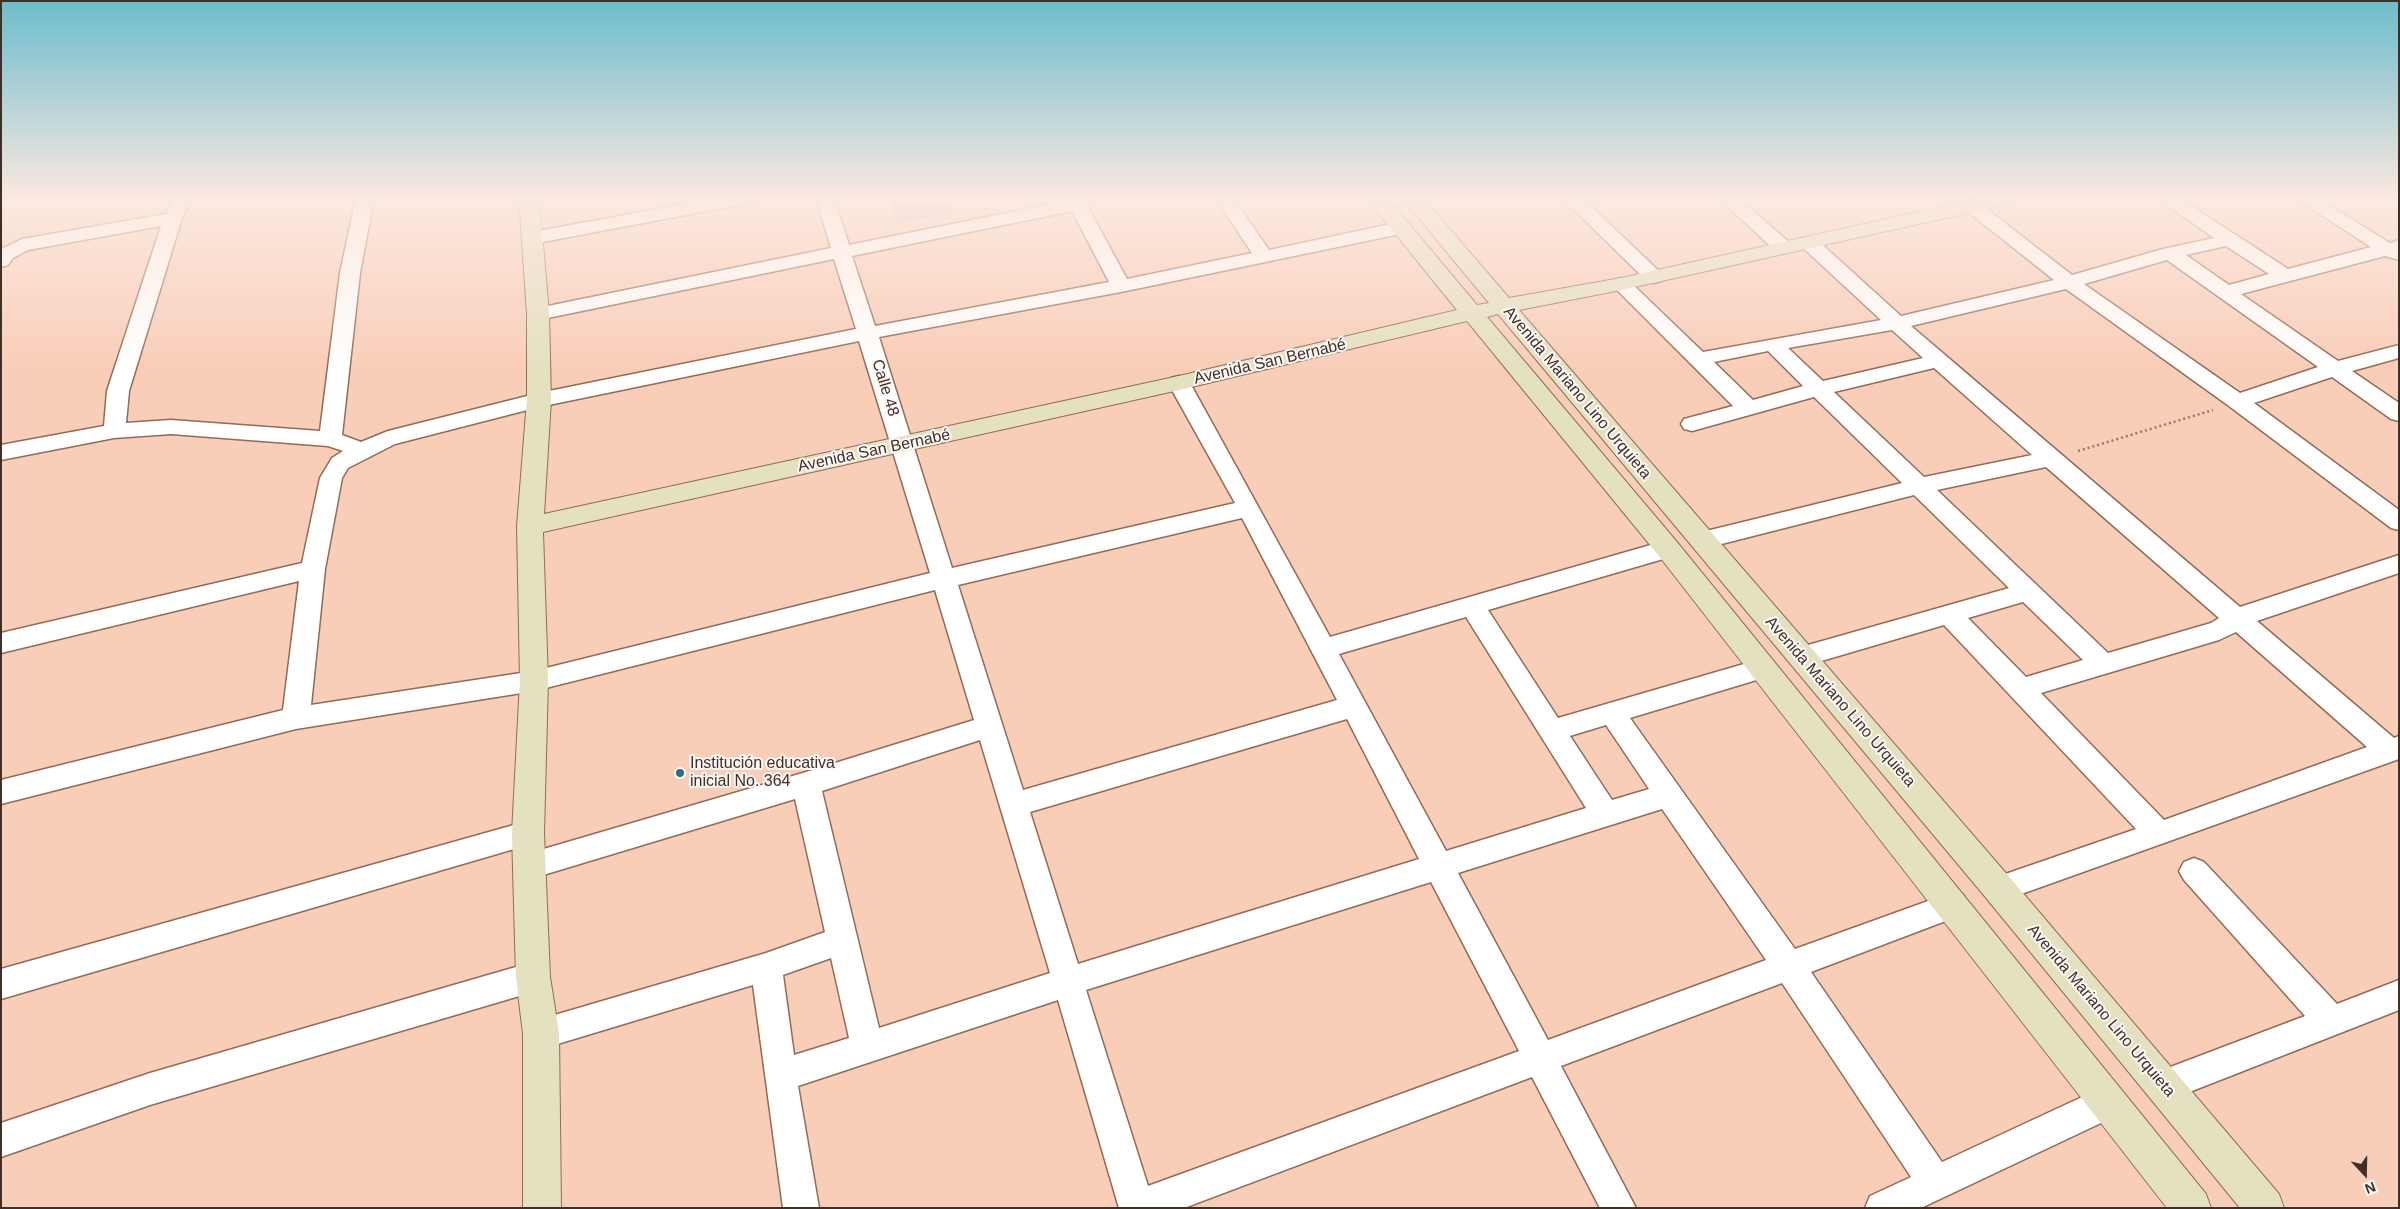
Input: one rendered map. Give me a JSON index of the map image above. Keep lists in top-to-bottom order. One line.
{"streets":{"street":["Avenida San Bernabé","Calle 48","Avenida Mariano Lino Urquieta"]},"crossings":[["Avenida San Bernabé","Calle 48"],["Avenida San Bernabé","Avenida Mariano Lino Urquieta"]],"places":["Institución educativa inicial No. 364"],"north":"bottom"}
